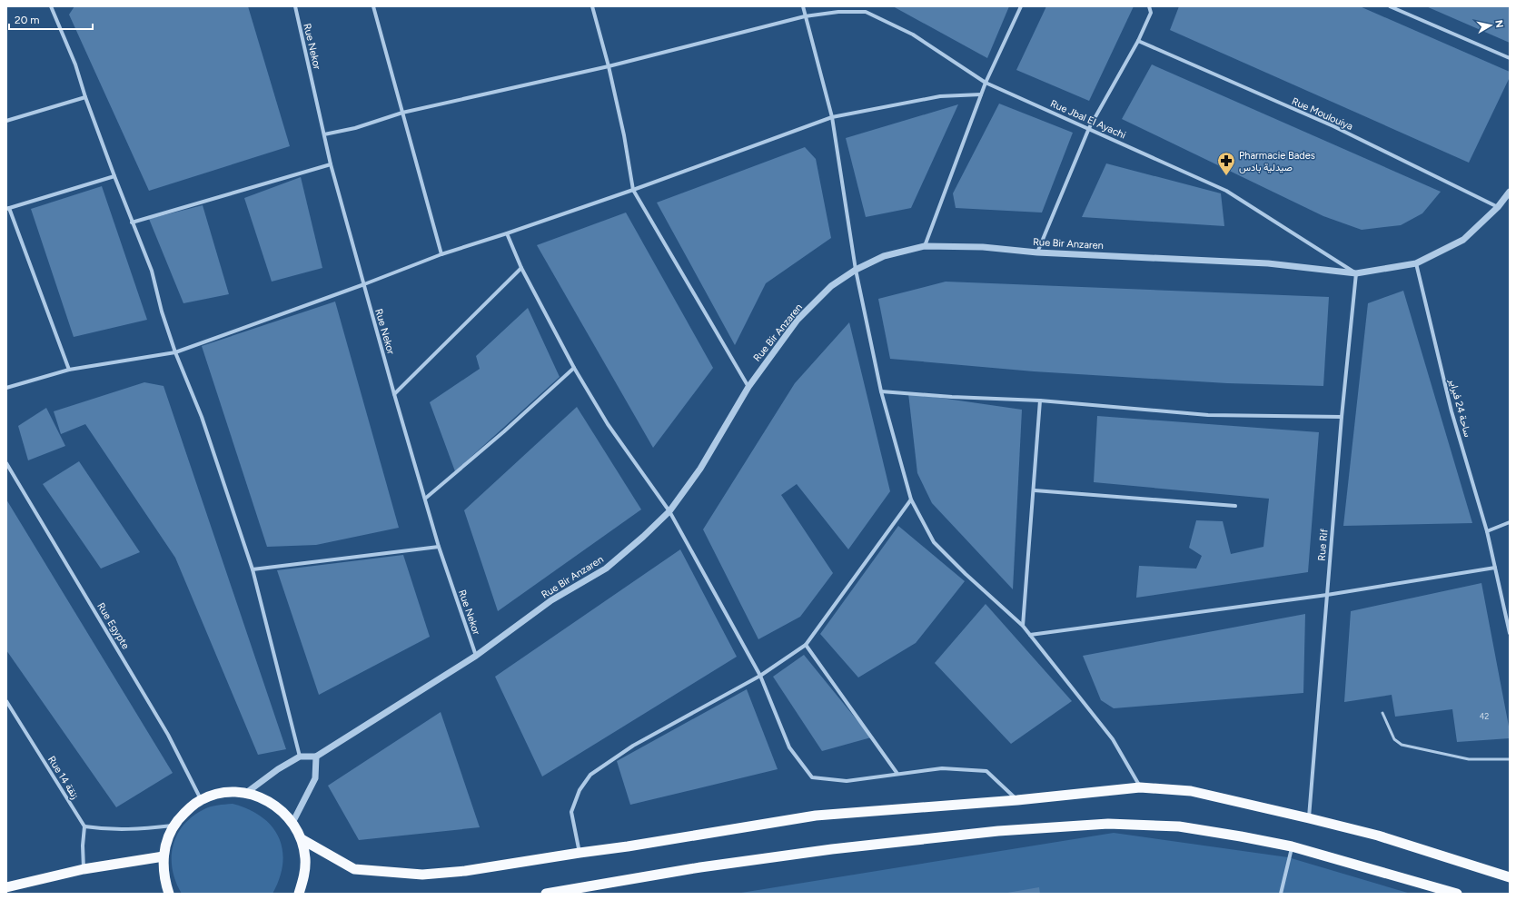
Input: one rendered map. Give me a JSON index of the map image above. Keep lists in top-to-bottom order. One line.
{"streets":{"street":["Rue Nekor","Rue Moulouiya","Rue Jbal El Ayachi","Rue Bir Anzaren","ساحة 24 فبراير","Rue Rif","Rue Egypte","Rue 14 زنقة"]},"crossings":[["Rue Nekor","Rue Jbal El Ayachi"],["Rue Nekor","Rue Bir Anzaren"],["Rue Moulouiya","Rue Bir Anzaren"],["Rue Jbal El Ayachi","Rue Bir Anzaren"],["Rue Jbal El Ayachi","Rue Rif"],["Rue Bir Anzaren","ساحة 24 فبراير"],["Rue Bir Anzaren","Rue Rif"]],"places":{"pharmacy":["Pharmacie Bades صيدلية بادس"]},"house_numbers":["42"],"scale_bar":"20 m","north":"right"}
